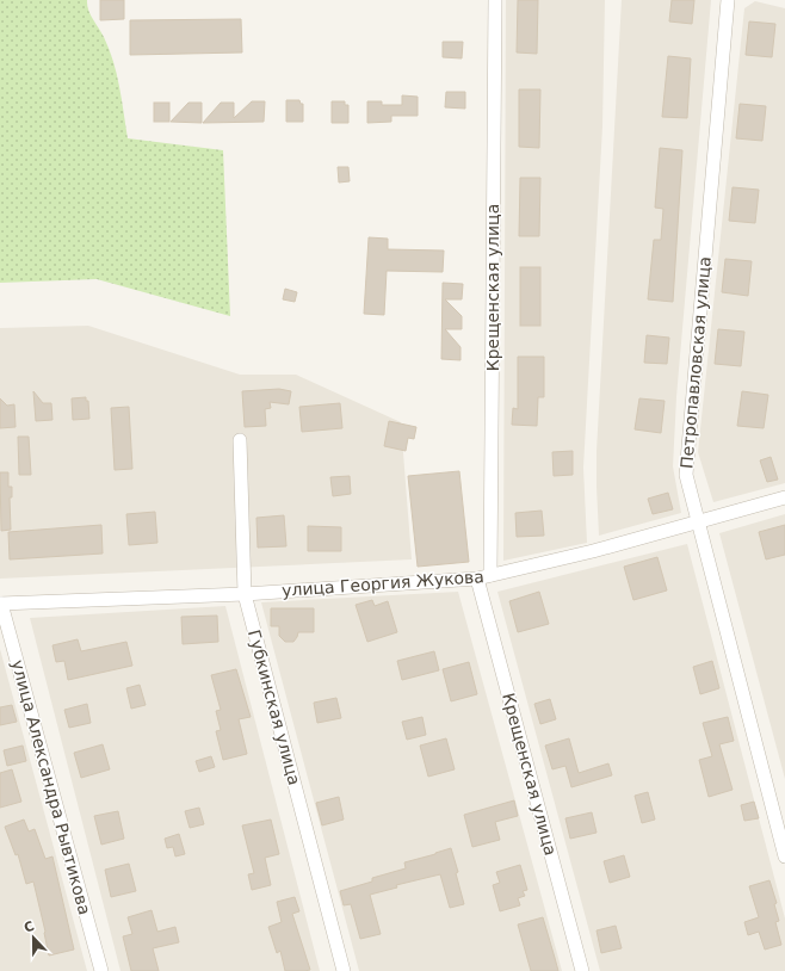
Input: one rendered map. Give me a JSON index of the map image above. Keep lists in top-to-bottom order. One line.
{"streets":{"street":["Крещенская улица","Петропавловская улица","улица Георгия Жукова","Губкинская улица","улица Александра Рывтикова"]},"crossings":[["Крещенская улица","улица Георгия Жукова"],["Петропавловская улица","улица Георгия Жукова"],["улица Георгия Жукова","Губкинская улица"],["улица Георгия Жукова","улица Александра Рывтикова"]],"north":"top"}
